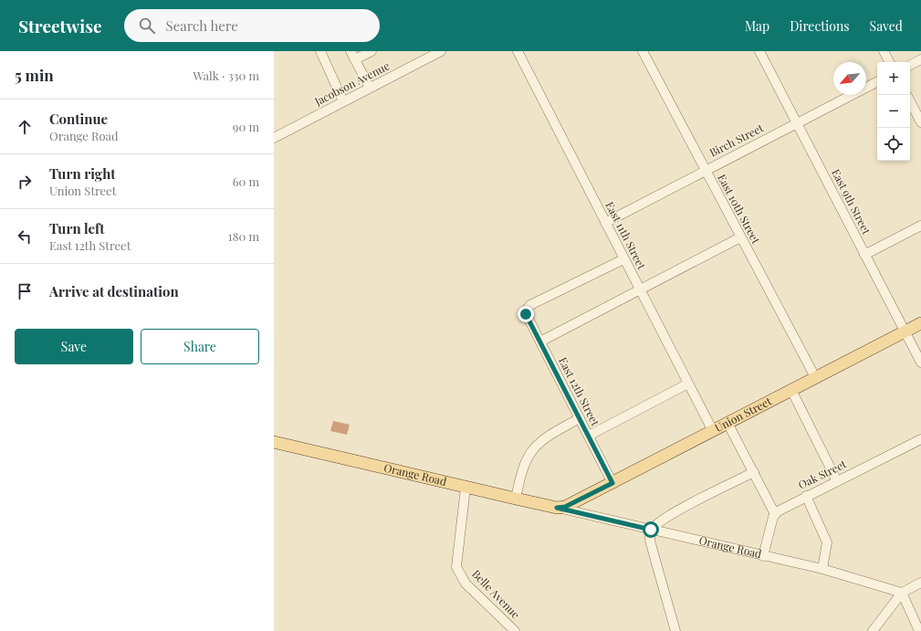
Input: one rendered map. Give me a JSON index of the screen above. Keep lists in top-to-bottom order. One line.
{"streets":{"main road":["Union Street","Orange Road"],"street":["Jacobson Avenue","Birch Street","East 9th Street","East 10th Street","East 11th Street","East 12th Street","Oak Street","Belle Avenue"]},"crossings":[["Birch Street","East 9th Street"],["Birch Street","East 10th Street"],["Birch Street","East 11th Street"],["East 9th Street","Union Street"],["East 10th Street","Union Street"],["East 11th Street","East 12th Street"],["East 11th Street","Union Street"],["East 12th Street","Union Street"],["Union Street","Orange Road"],["Orange Road","Belle Avenue"]],"north":"bottom left","page":{"header":"Streetwise","search":"Search here","nav":["Map","Directions","Saved"],"heading":["5 min","Walk · 330 m"],"map_buttons":["+","−"],"list":[["Continue","Orange Road","90 m"],["Turn right","Union Street","60 m"],["Turn left","East 12th Street","180 m"],"Arrive at destination"],"buttons":["Save","Share"]}}
